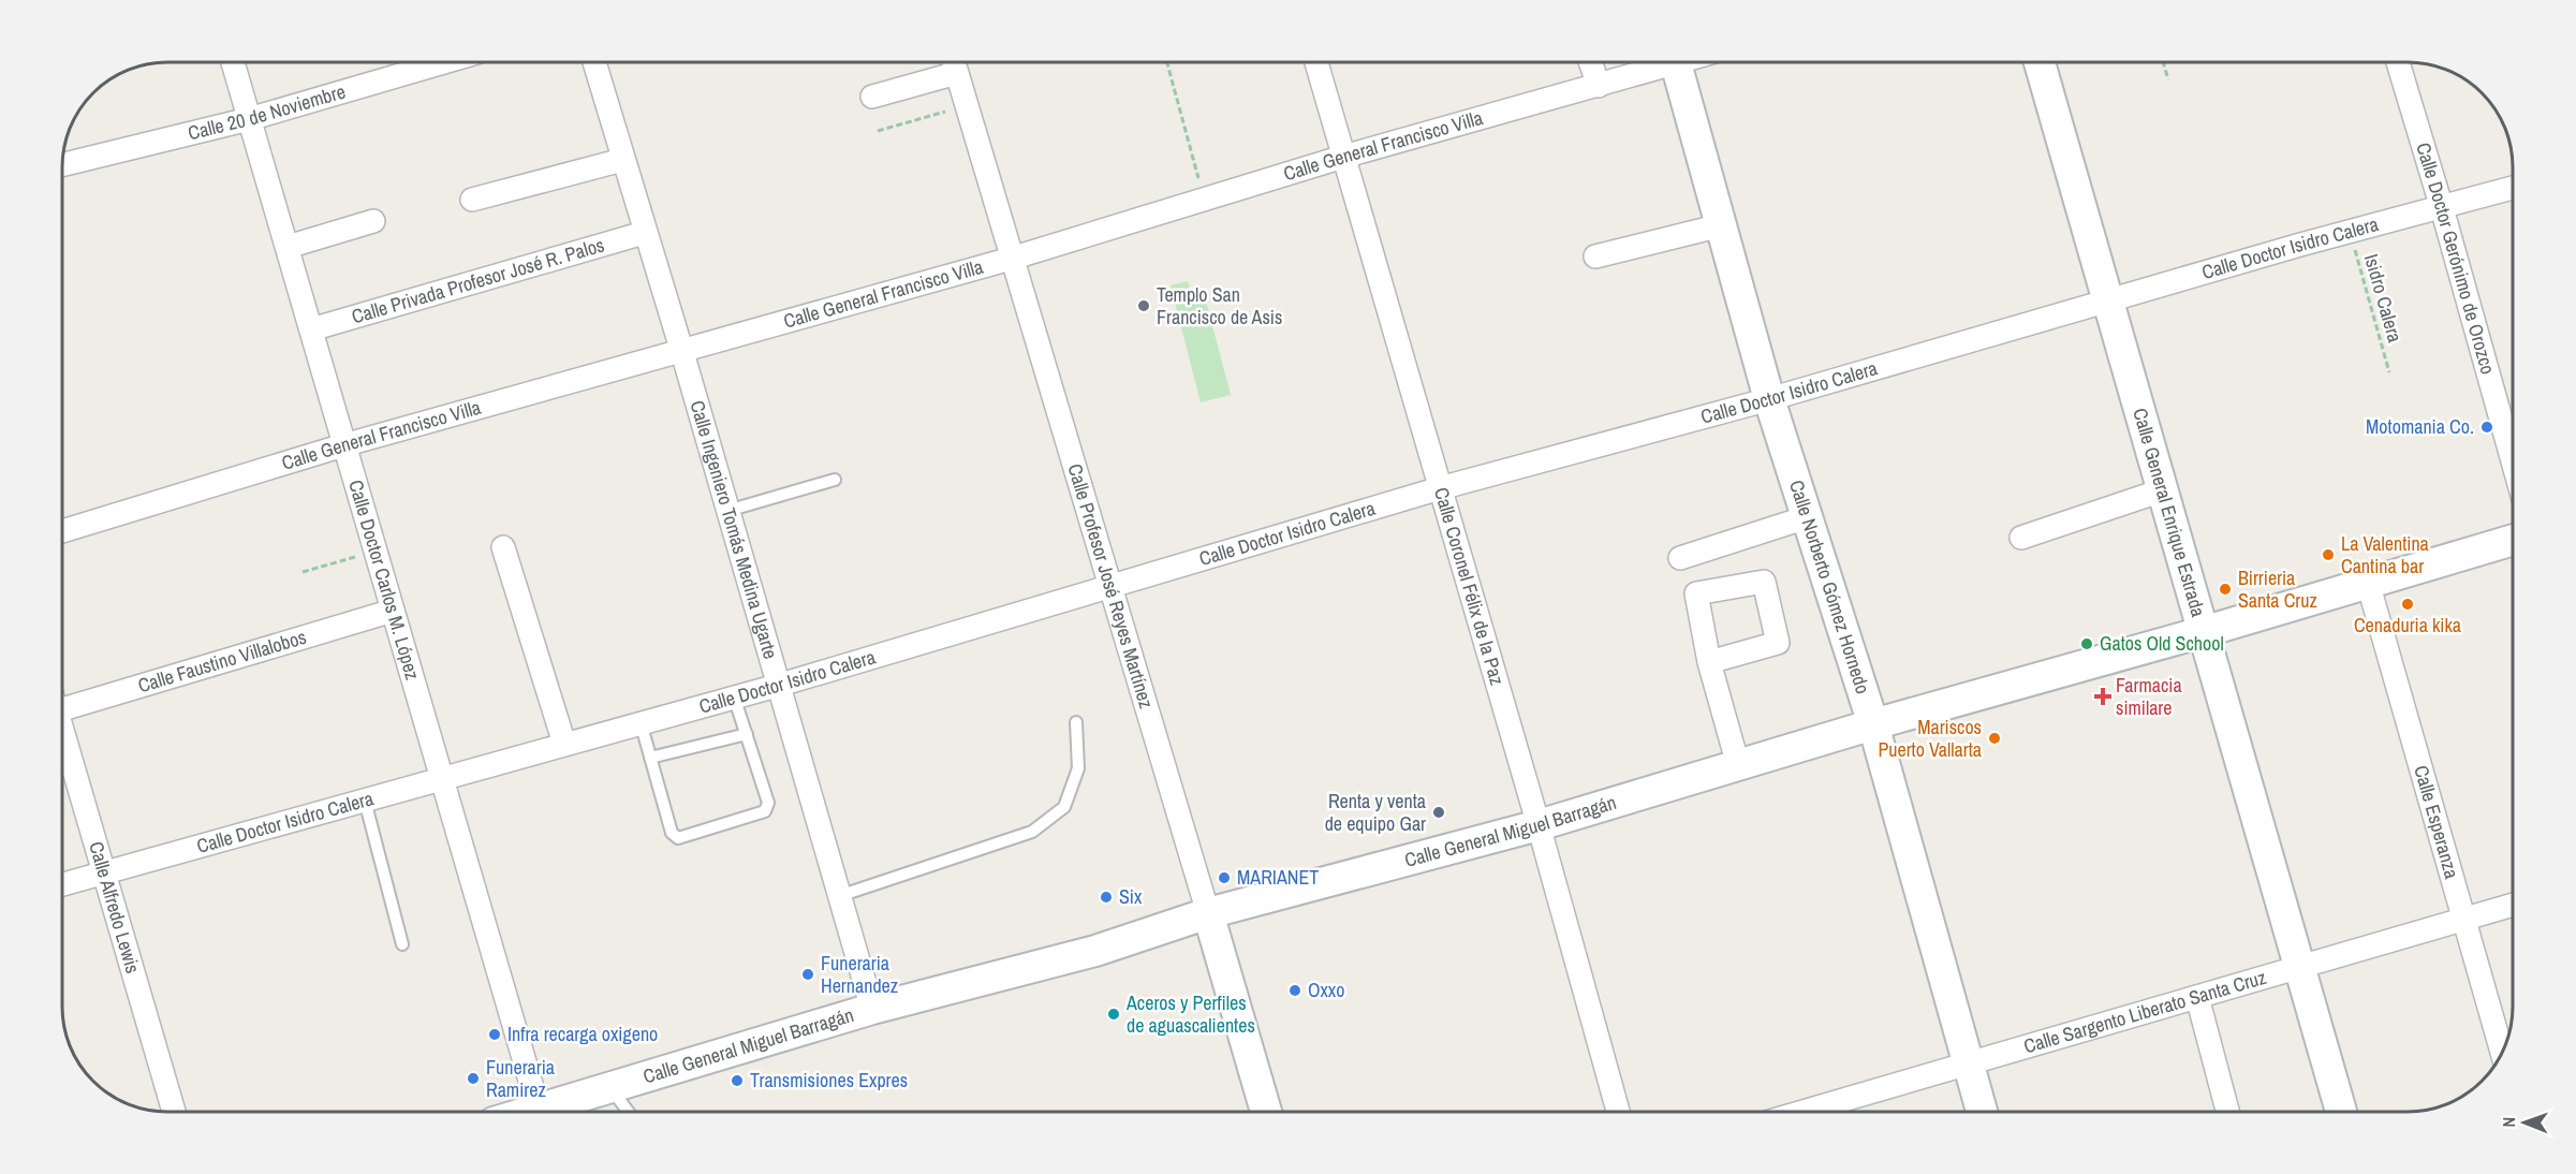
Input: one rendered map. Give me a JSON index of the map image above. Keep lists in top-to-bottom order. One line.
{"streets":{"main road":["Calle General Enrique Estrada","Calle Profesor José Reyes Martínez","Calle Norberto Gómez Hornedo","Calle General Miguel Barragán"],"street":["Calle 20 de Noviembre","Calle General Francisco Villa","Calle Doctor Isidro Calera","Calle Doctor Gerónimo de Orozco","Calle Privada Profesor José R. Palos","Calle Ingeniero Tomás Medina Ugarte","Calle Doctor Carlos M. López","Calle Coronel Félix de la Paz","Calle Faustino Villalobos","Calle Esperanza","Calle Alfredo Lewis","Calle Sargento Liberato Santa Cruz"],"path":["Isidro Calera"]},"crossings":[["Calle 20 de Noviembre","Calle Doctor Carlos M. López"],["Calle General Francisco Villa","Calle Ingeniero Tomás Medina Ugarte"],["Calle General Francisco Villa","Calle Doctor Carlos M. López"],["Calle General Francisco Villa","Calle Profesor José Reyes Martínez"],["Calle General Francisco Villa","Calle Coronel Félix de la Paz"],["Calle Doctor Isidro Calera","Calle Doctor Gerónimo de Orozco"],["Calle Doctor Isidro Calera","Isidro Calera"],["Calle Doctor Isidro Calera","Calle General Enrique Estrada"],["Calle Doctor Isidro Calera","Calle Ingeniero Tomás Medina Ugarte"],["Calle Doctor Isidro Calera","Calle Doctor Carlos M. López"],["Calle Doctor Isidro Calera","Calle Profesor José Reyes Martínez"],["Calle Doctor Isidro Calera","Calle Coronel Félix de la Paz"],["Calle Doctor Isidro Calera","Calle Norberto Gómez Hornedo"],["Calle Doctor Isidro Calera","Calle Alfredo Lewis"],["Calle Privada Profesor José R. Palos","Calle Ingeniero Tomás Medina Ugarte"],["Calle Privada Profesor José R. Palos","Calle Doctor Carlos M. López"],["Calle General Enrique Estrada","Calle General Miguel Barragán"],["Calle General Enrique Estrada","Calle Sargento Liberato Santa Cruz"],["Calle Ingeniero Tomás Medina Ugarte","Calle General Miguel Barragán"],["Calle Doctor Carlos M. López","Calle Faustino Villalobos"],["Calle Doctor Carlos M. López","Calle General Miguel Barragán"],["Calle Profesor José Reyes Martínez","Calle General Miguel Barragán"],["Calle Coronel Félix de la Paz","Calle General Miguel Barragán"],["Calle Norberto Gómez Hornedo","Calle General Miguel Barragán"],["Calle Norberto Gómez Hornedo","Calle Sargento Liberato Santa Cruz"],["Calle Esperanza","Calle General Miguel Barragán"],["Calle Esperanza","Calle Sargento Liberato Santa Cruz"]],"places":{"other":["Templo San Francisco de Asis","Motomania Co.","La Valentina Cantina bar","Birrieria Santa Cruz","Cenaduria kika","Gatos Old School","Mariscos Puerto Vallarta","Renta y venta de equipo Gar","MARIANET","Six","Funeraria Hernandez","Oxxo","Aceros y Perfiles de aguascalientes","Infra recarga oxigeno","Funeraria Ramirez","Transmisiones Expres"],"health":["Farmacia similare"]},"north":"left"}
